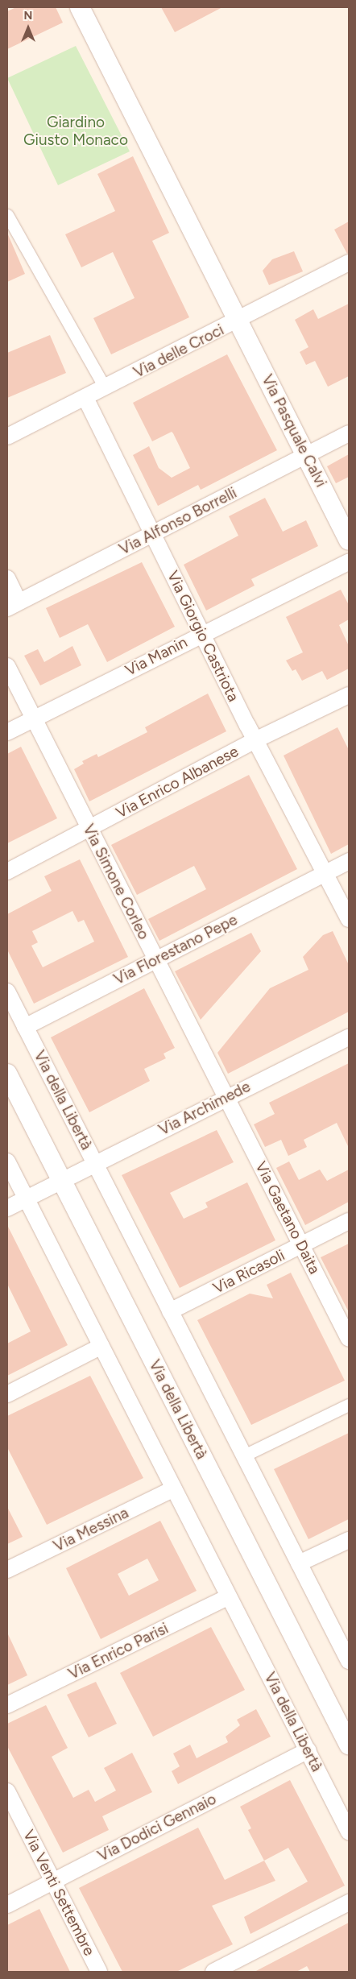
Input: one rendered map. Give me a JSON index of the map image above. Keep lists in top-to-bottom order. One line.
{"streets":{"street":["Via delle Croci","Via Pasquale Calvi","Via Alfonso Borrelli","Via Giorgio Castriota","Via Manin","Via Enrico Albanese","Via Simone Corleo","Via Florestano Pepe","Via della Libertà","Via Archimede","Via Gaetano Daita","Via Ricasoli","Via Messina","Via Enrico Parisi","Via Dodici Gennaio","Via Venti Settembre"]},"crossings":[["Via delle Croci","Via Pasquale Calvi"],["Via delle Croci","Via Giorgio Castriota"],["Via Pasquale Calvi","Via Alfonso Borrelli"],["Via Alfonso Borrelli","Via Giorgio Castriota"],["Via Giorgio Castriota","Via Manin"],["Via Giorgio Castriota","Via Enrico Albanese"],["Via Giorgio Castriota","Via Florestano Pepe"],["Via Manin","Via Simone Corleo"],["Via Enrico Albanese","Via Simone Corleo"],["Via Simone Corleo","Via Florestano Pepe"],["Via Simone Corleo","Via Archimede"],["Via Simone Corleo","Via Gaetano Daita"],["Via Florestano Pepe","Via della Libertà"],["Via della Libertà","Via Archimede"],["Via della Libertà","Via Ricasoli"],["Via della Libertà","Via Messina"],["Via della Libertà","Via Enrico Parisi"],["Via della Libertà","Via Dodici Gennaio"],["Via Archimede","Via Gaetano Daita"],["Via Gaetano Daita","Via Ricasoli"],["Via Dodici Gennaio","Via Venti Settembre"]],"parks":["Giardino Giusto Monaco"],"north":"top"}
